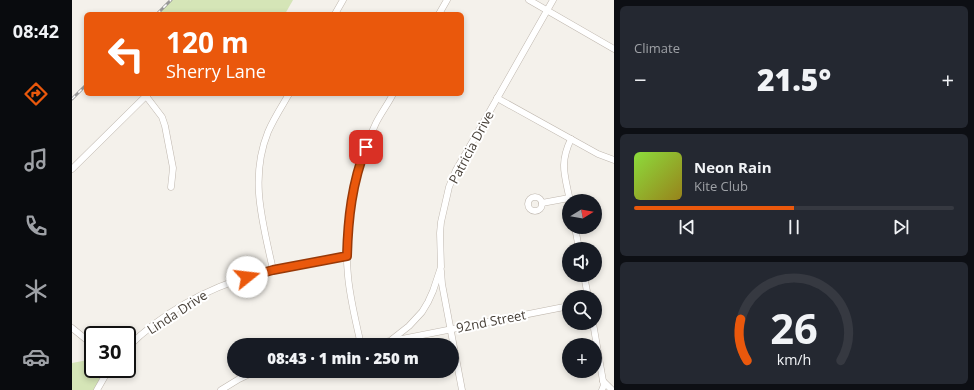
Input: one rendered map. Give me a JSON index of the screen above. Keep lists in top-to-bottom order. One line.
{"streets":{"street":["Patricia Drive","Linda Drive","92nd Street"]},"north":"right","page":{"tabs":"08:42","tile":"Climate","turn":["120 m","Sherry Lane"],"heat":["−","21.5°","+"],"song":["Neon Rain","Kite Club"],"map_buttons":"+","limit":"30","trip":"08:43 · 1 min · 250 m","gauge":["26","km/h"]}}
